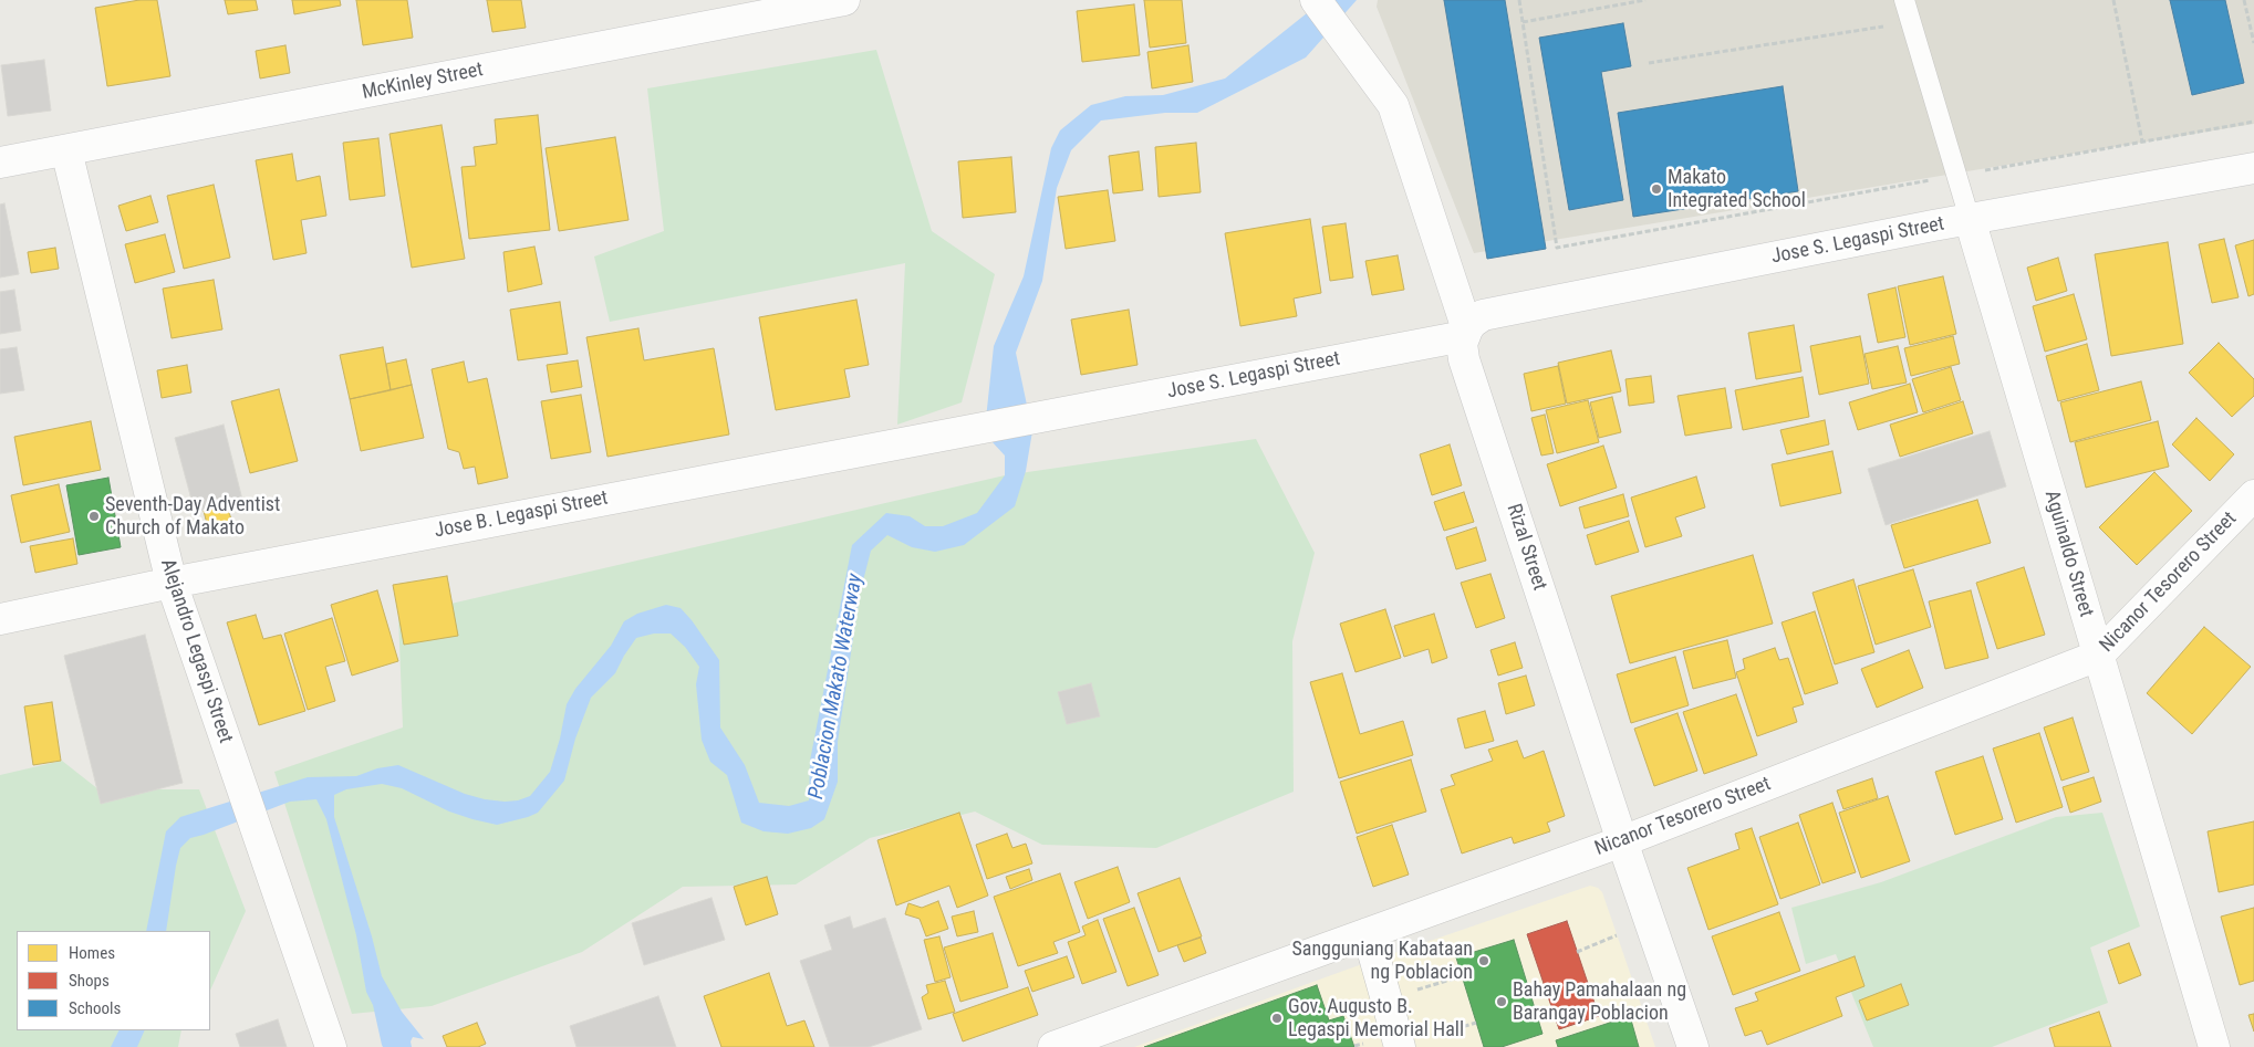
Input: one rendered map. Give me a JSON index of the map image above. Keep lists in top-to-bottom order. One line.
{"streets":{"street":["McKinley Street","Jose S. Legaspi Street","Jose B. Legaspi Street","Rizal Street","Aguinaldo Street","Nicanor Tesorero Street","Alejandro Legaspi Street"]},"crossings":[["McKinley Street","Alejandro Legaspi Street"],["Jose S. Legaspi Street","Jose B. Legaspi Street"],["Jose S. Legaspi Street","Rizal Street"],["Jose S. Legaspi Street","Aguinaldo Street"],["Jose B. Legaspi Street","Alejandro Legaspi Street"],["Rizal Street","Nicanor Tesorero Street"],["Aguinaldo Street","Nicanor Tesorero Street"]],"water":["Poblacion Makato Waterway"],"places":["Makato Integrated School","Seventh-Day Adventist Church of Makato","Sangguniang Kabataan ng Poblacion","Bahay Pamahalaan ng Barangay Poblacion","Gov. Augusto B. Legaspi Memorial Hall"],"legend":["Homes","Shops","Schools"]}
